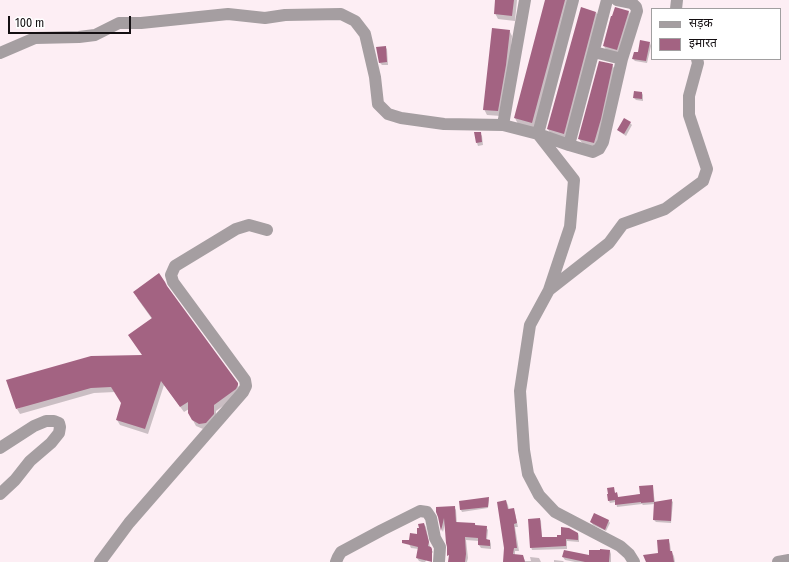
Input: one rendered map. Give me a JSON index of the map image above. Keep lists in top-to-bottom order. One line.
{"legend":["सड़क","इमारत"],"scale_bar":"100 m"}
